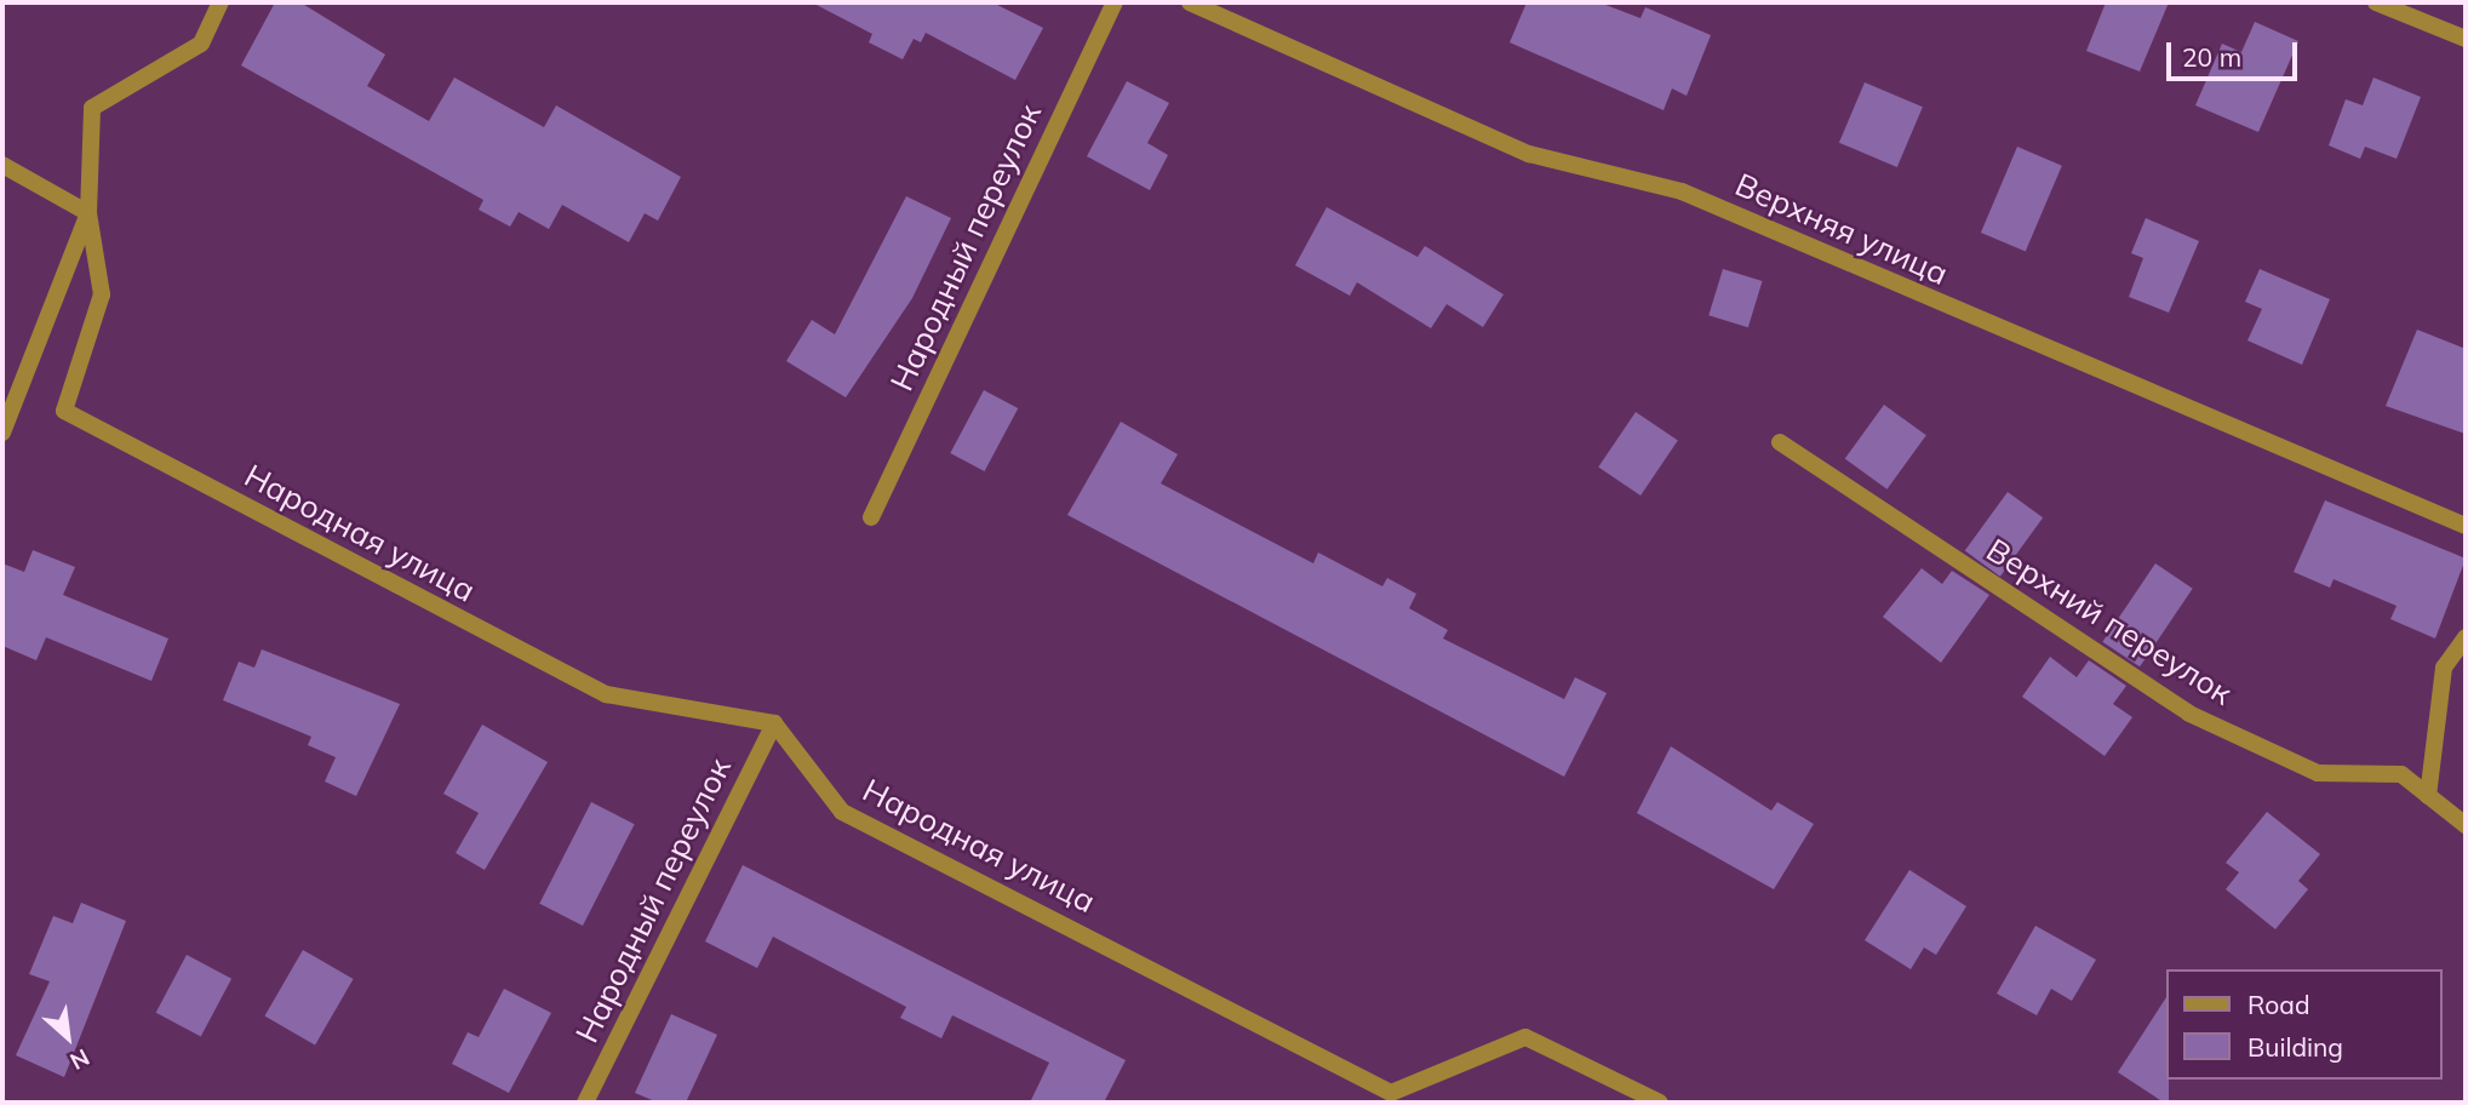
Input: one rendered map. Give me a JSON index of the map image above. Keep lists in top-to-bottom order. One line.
{"streets":{"street":["Верхняя улица","Народный переулок","Народная улица","Верхний переулок"]},"crossings":[["Народный переулок","Народная улица"]],"legend":["Road","Building"],"scale_bar":"20 m","north":"bottom right"}
